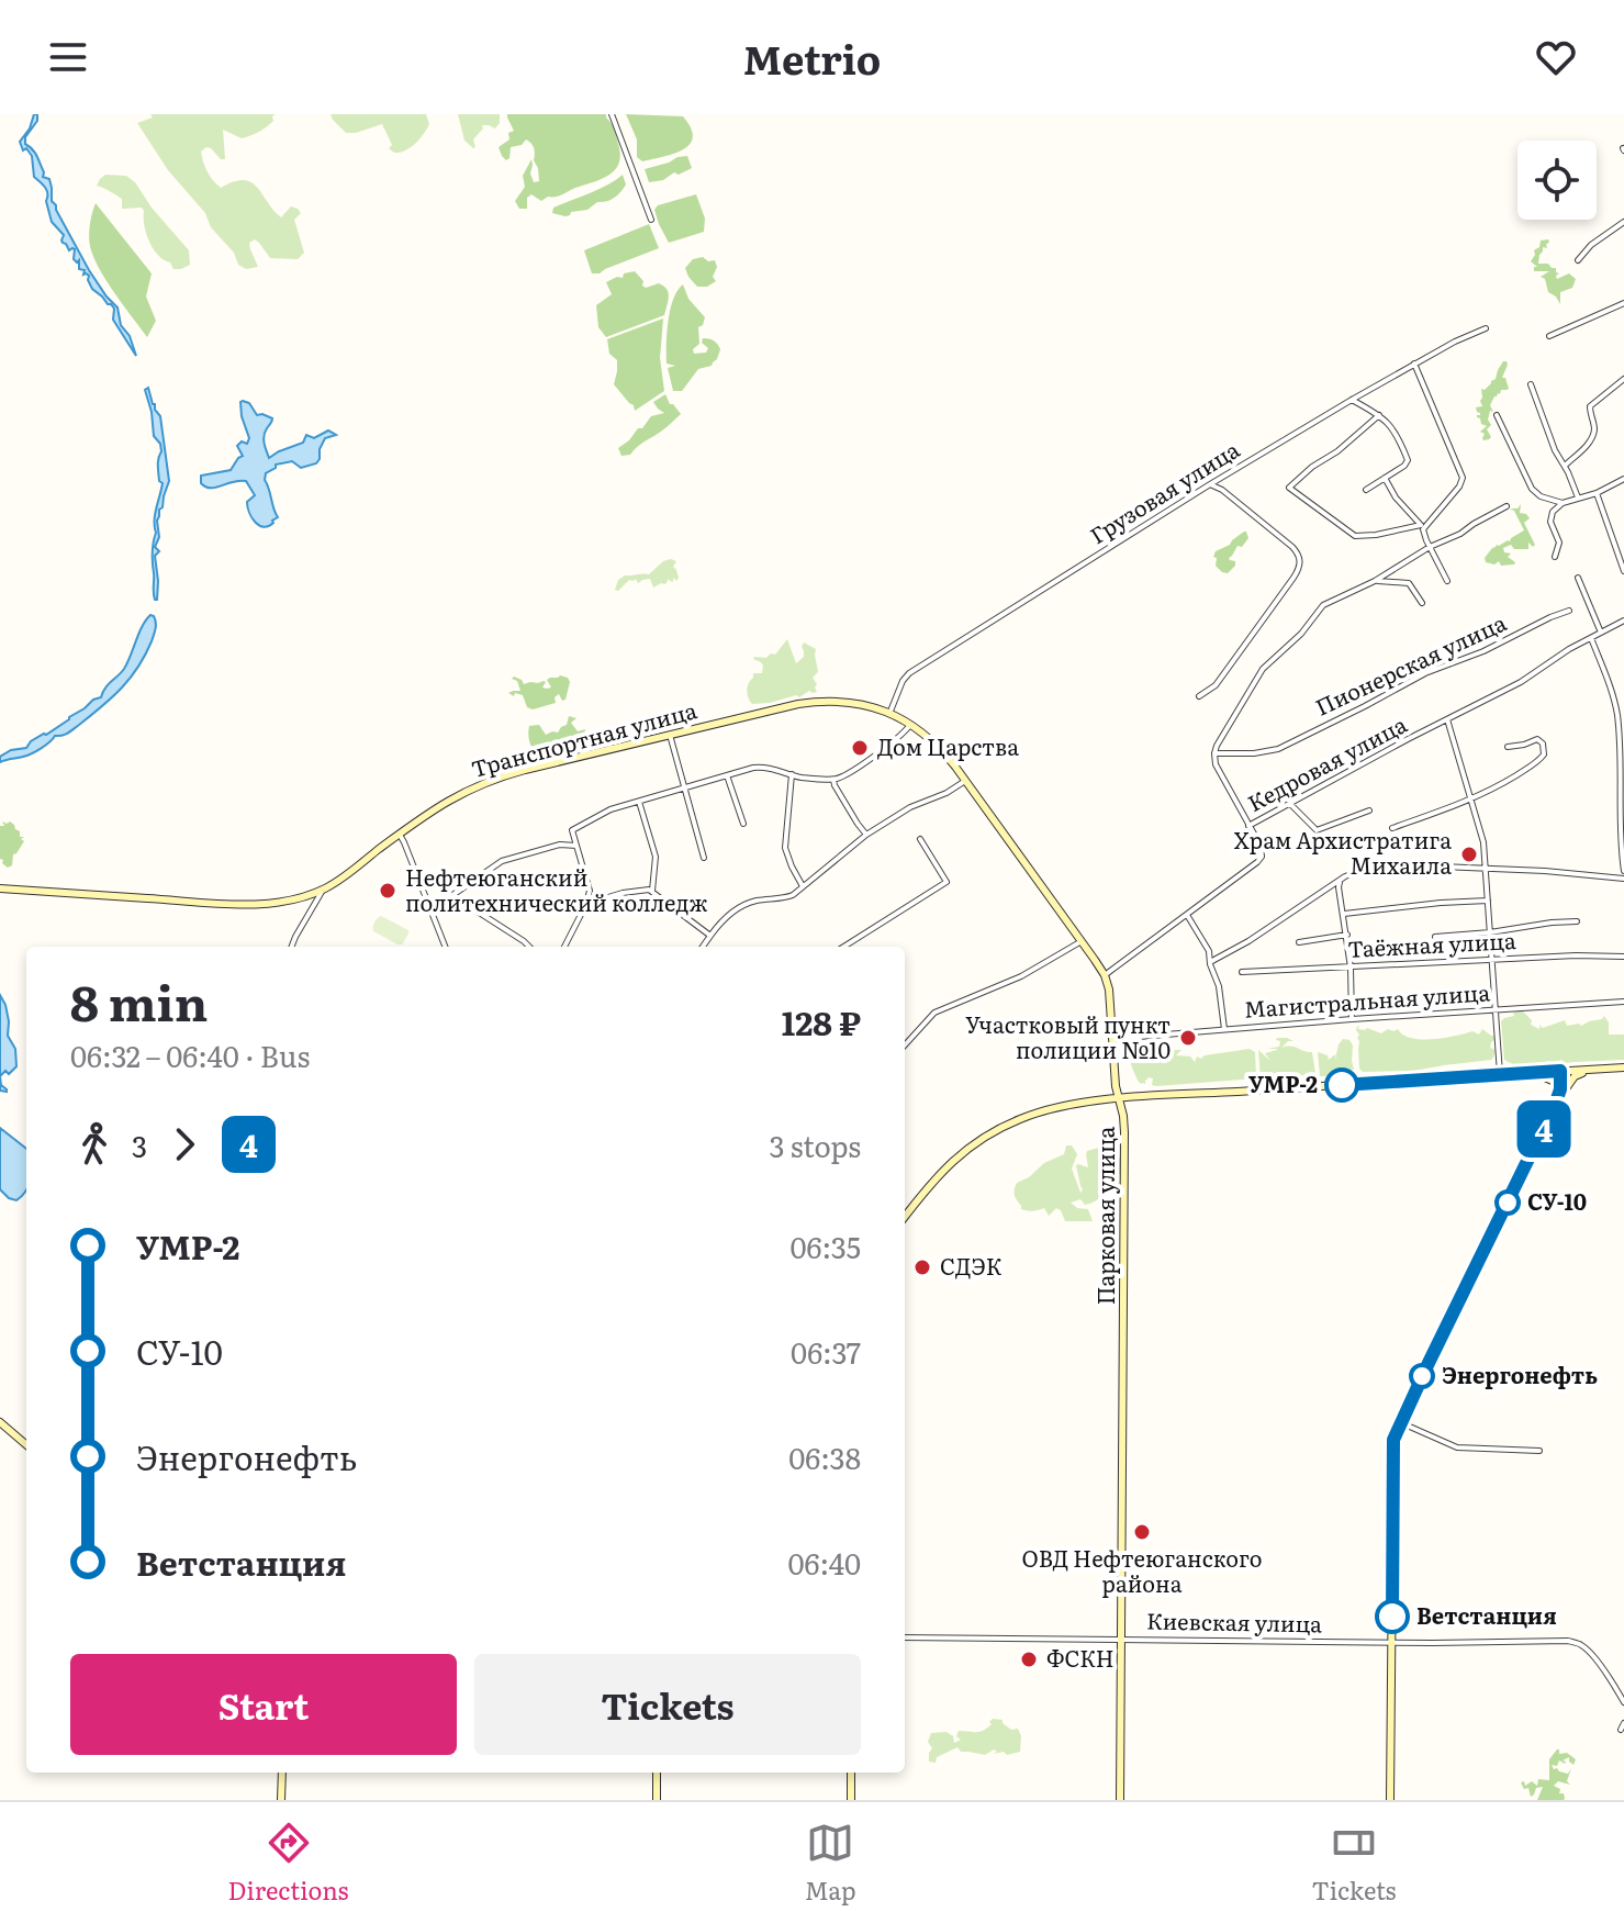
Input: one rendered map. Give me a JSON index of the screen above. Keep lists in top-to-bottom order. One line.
{"streets":{"main road":["Транспортная улица","Парковая улица"],"street":["Грузовая улица","Пионерская улица","Кедровая улица","Таёжная улица","Магистральная улица","Киевская улица"]},"crossings":[["Грузовая улица","Транспортная улица"],["Грузовая улица","Парковая улица"],["Транспортная улица","Парковая улица"],["Кедровая улица","Парковая улица"],["Магистральная улица","Парковая улица"],["Парковая улица","Киевская улица"]],"places":["Дом Царства","Храм Архистратига Михаила","Нефтеюганский политехнический колледж","Участковый пункт полиции №10","УМР-2","СУ-10","СДЭК","Энергонефть","ОВД Нефтеюганского района","Ветстанция","ФСКН"],"lines":["bus line 4"],"page":{"header":"Metrio","on_map":"4","heading":["8 min","06:32 – 06:40 · Bus","128 ₽"],"legs":["3","4","3 stops"],"list":[{"name":"УМР-2","value":"06:35"},{"name":"СУ-10","value":"06:37"},{"name":"Энергонефть","value":"06:38"},{"name":"Ветстанция","value":"06:40"}],"buttons":["Start","Tickets"],"tabs":["Directions","Map","Tickets"]}}
